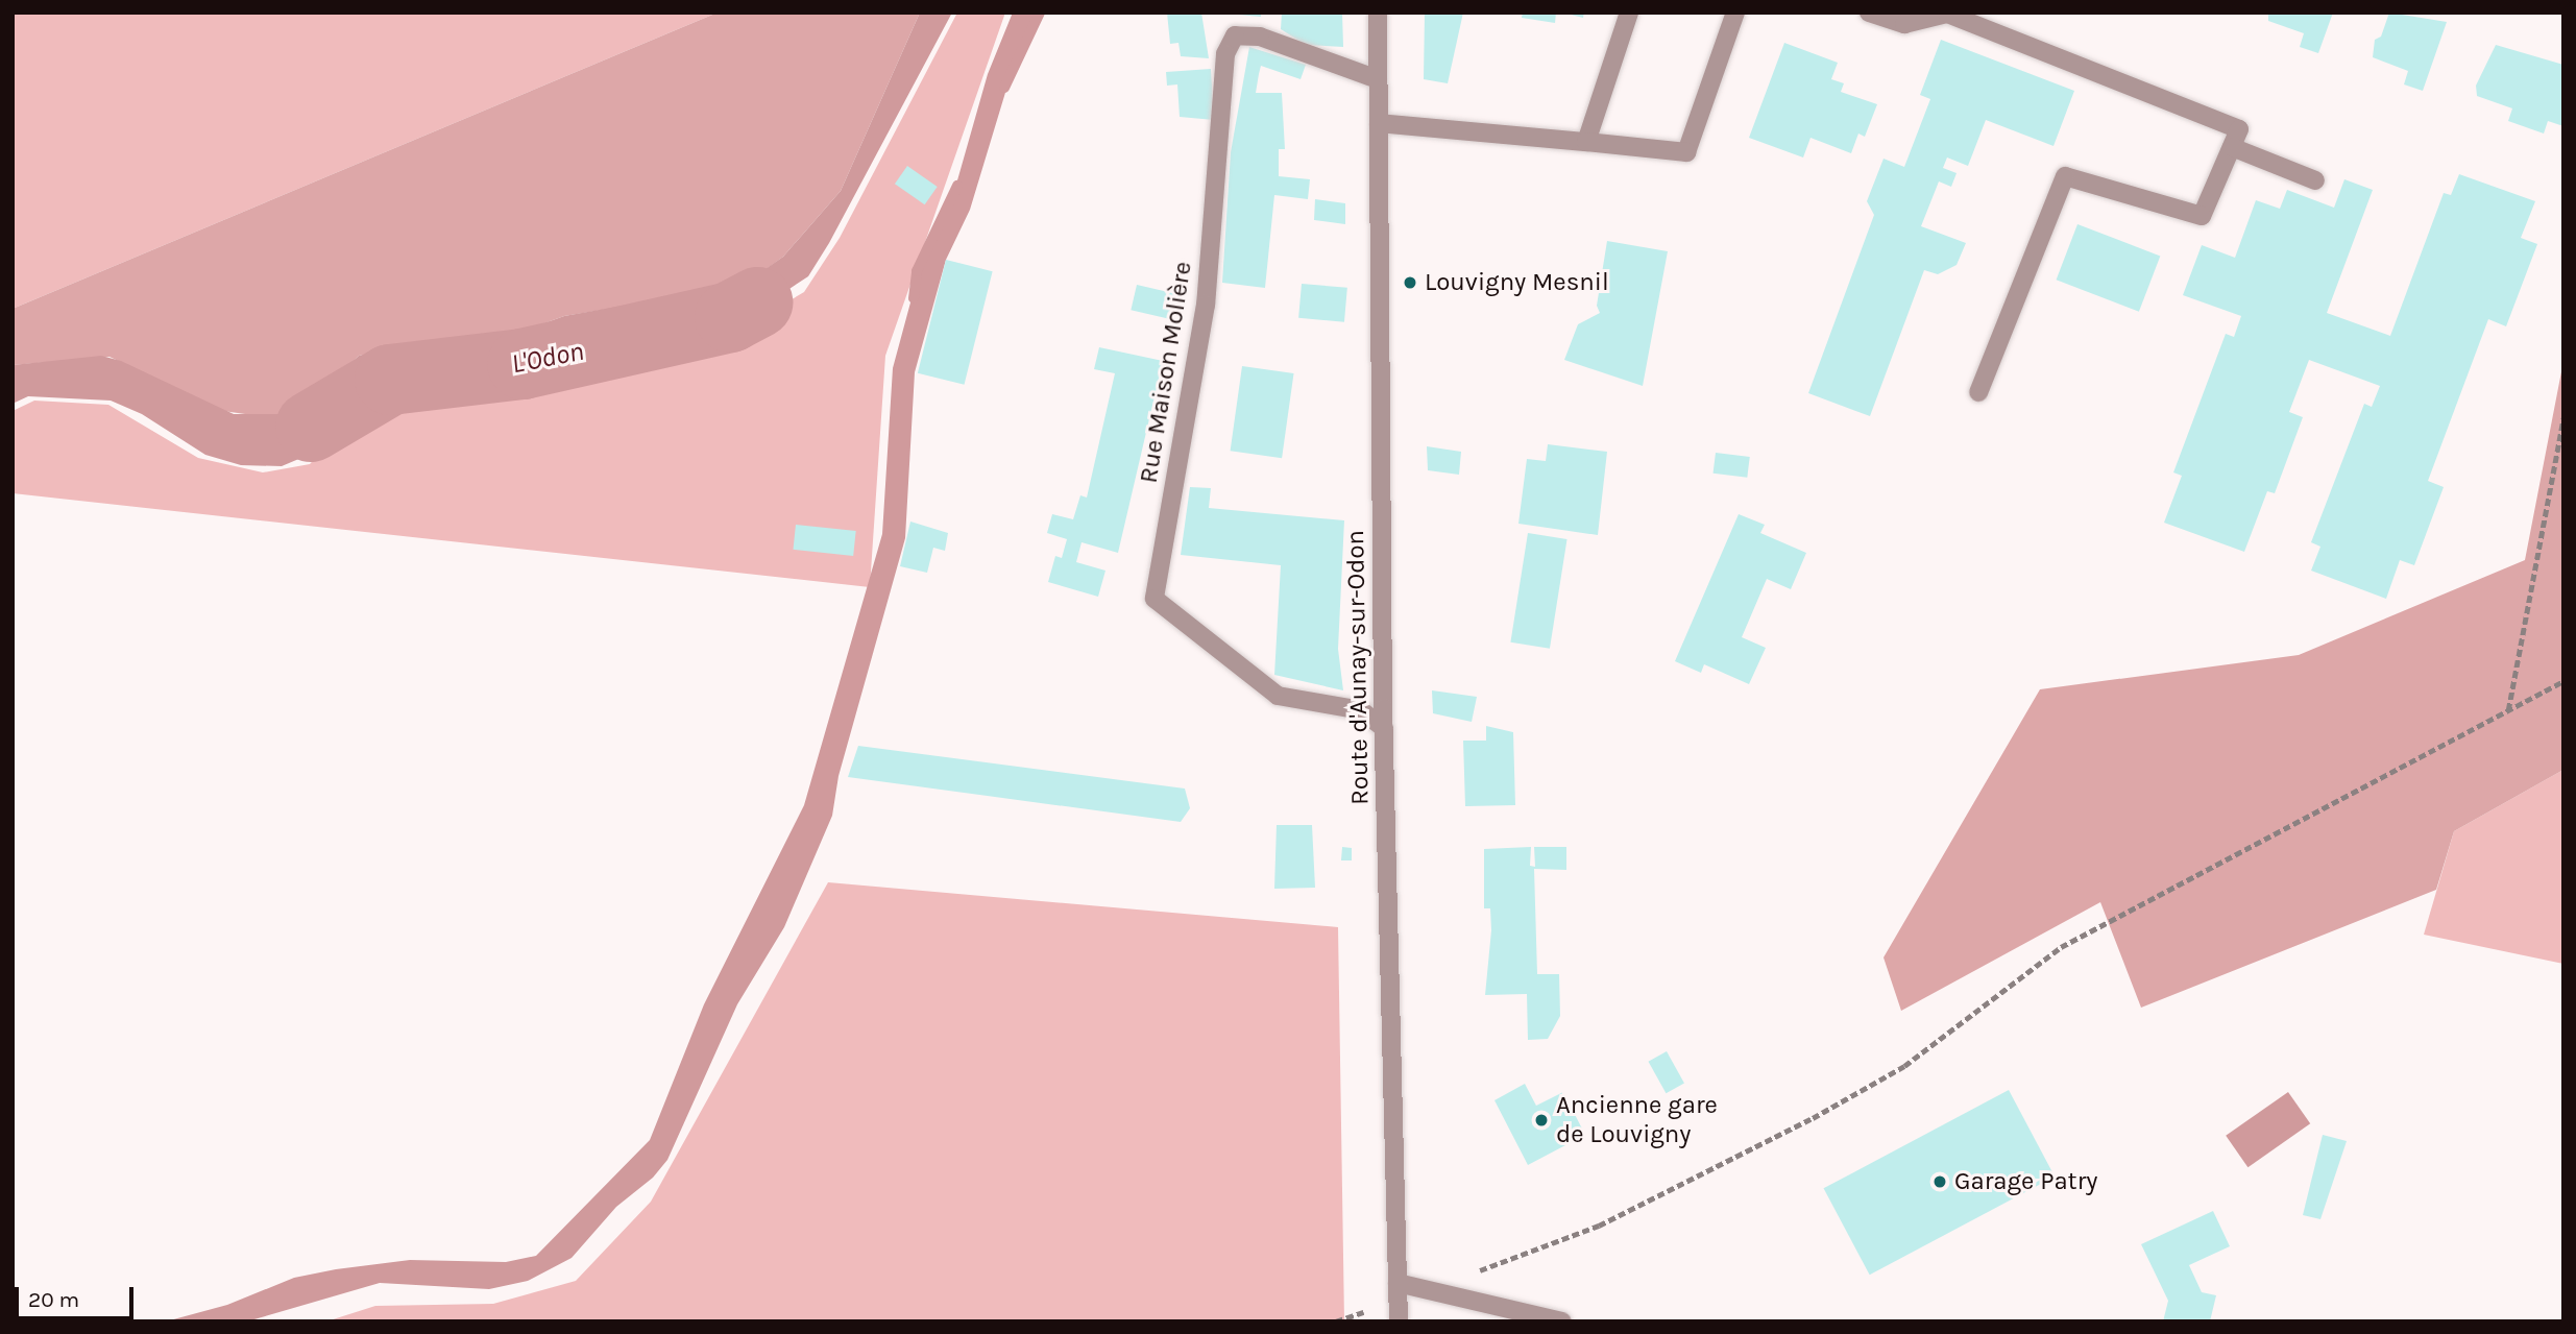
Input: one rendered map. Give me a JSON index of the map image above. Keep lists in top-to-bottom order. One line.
{"streets":{"street":["Rue Maison Molière","Route d'Aunay-sur-Odon"]},"crossings":[["Rue Maison Molière","Route d'Aunay-sur-Odon"]],"water":["L'Odon"],"places":["Louvigny Mesnil","Ancienne gare de Louvigny","Garage Patry"],"scale_bar":"20 m"}
